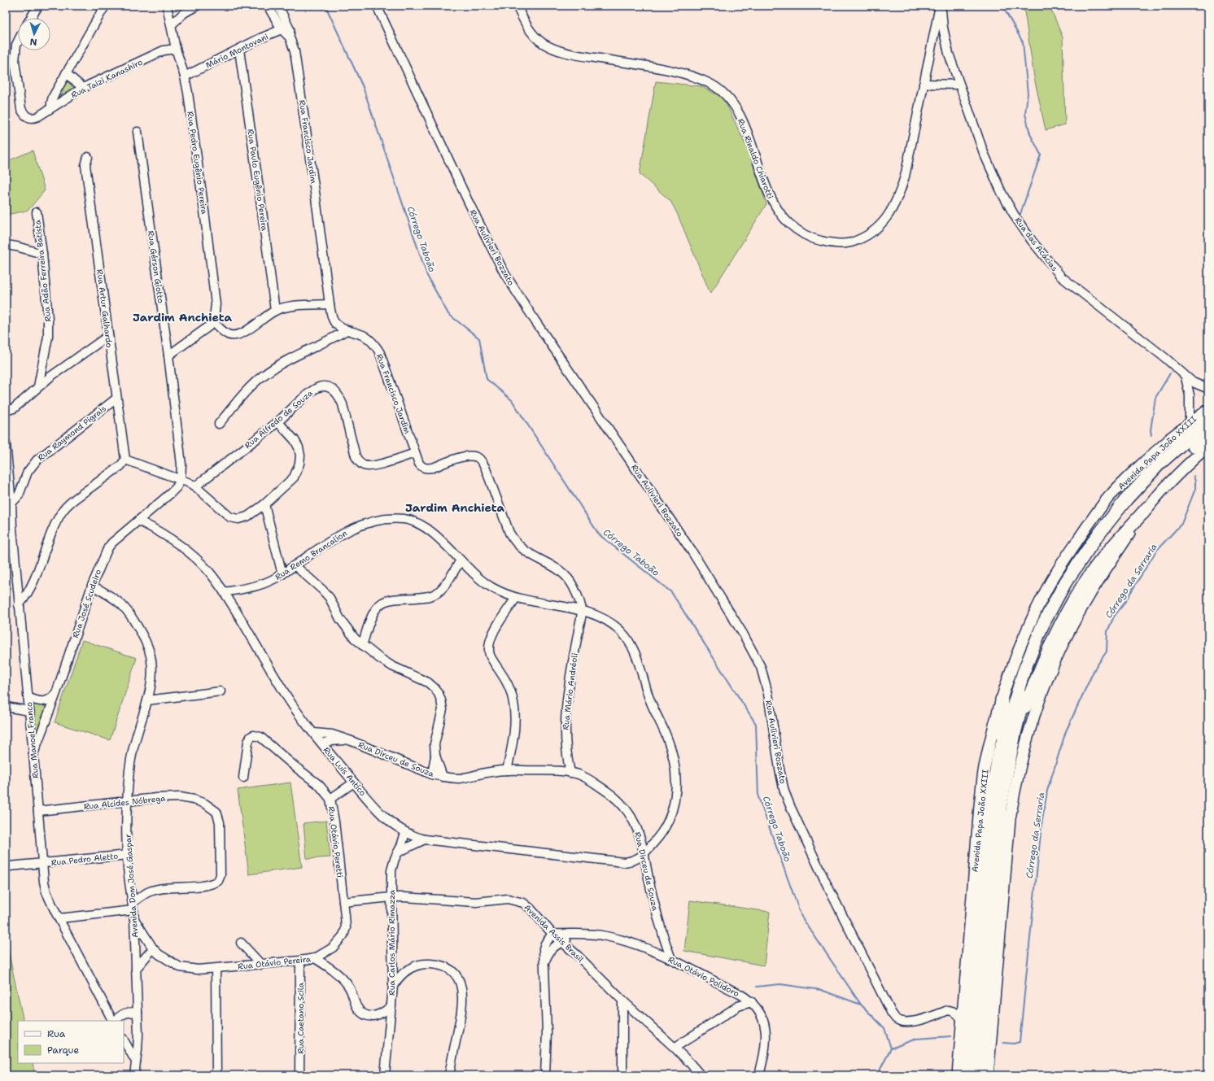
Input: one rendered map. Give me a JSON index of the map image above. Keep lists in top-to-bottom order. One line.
{"streets":{"highway":["Avenida Papa João XXIII"],"street":["Mário Montovani","Rua Taizi Kanashiro","Rua Francisco Jardim","Rua Rinaldo Chiarotti","Rua Pedro Eugênio Pereira","Rua Paulo Eugênio Pereira","Rua das Acácias","Rua Aulivieri Bozzato","Rua Gérson Giotto","Rua Adão Ferreira Batista","Rua Artur Galhardo","Rua Alfredo de Souza","Rua Raymond Pigrais","Rua Remo Brancalion","Rua José Scudeiro","Rua Mário Andréoli","Rua Manoel Franco","Rua Dirceu de Souza","Rua Luís Antico","Rua Alcides Nóbrega","Rua Otávio Peretti","Rua Pedro Aletto","Avenida Dom José Gaspar","Avenida Assis Brasil","Rua Carlos Mário Rimazza","Rua Otávio Pereira","Rua Otávio Polidoro","Rua Caetano Scila"]},"crossings":[["Mário Montovani","Rua Francisco Jardim"],["Mário Montovani","Rua Pedro Eugênio Pereira"],["Mário Montovani","Rua Paulo Eugênio Pereira"],["Rua Taizi Kanashiro","Rua Pedro Eugênio Pereira"],["Rua Francisco Jardim","Rua Alfredo de Souza"],["Rua Francisco Jardim","Rua Remo Brancalion"],["Rua Francisco Jardim","Rua Mário Andréoli"],["Rua Rinaldo Chiarotti","Rua das Acácias"],["Rua Aulivieri Bozzato","Avenida Papa João XXIII"],["Rua Gérson Giotto","Rua José Scudeiro"],["Rua Artur Galhardo","Rua Raymond Pigrais"],["Rua Raymond Pigrais","Rua Manoel Franco"],["Rua Remo Brancalion","Rua Mário Andréoli"],["Rua Remo Brancalion","Rua Dirceu de Souza"],["Rua Remo Brancalion","Rua Luís Antico"],["Rua José Scudeiro","Rua Manoel Franco"],["Rua José Scudeiro","Rua Luís Antico"],["Rua José Scudeiro","Avenida Dom José Gaspar"],["Rua Mário Andréoli","Rua Dirceu de Souza"],["Rua Manoel Franco","Rua Alcides Nóbrega"],["Rua Manoel Franco","Rua Pedro Aletto"],["Rua Dirceu de Souza","Rua Luís Antico"],["Rua Dirceu de Souza","Rua Otávio Polidoro"],["Rua Luís Antico","Rua Carlos Mário Rimazza"],["Rua Alcides Nóbrega","Avenida Dom José Gaspar"],["Rua Otávio Peretti","Avenida Assis Brasil"],["Rua Otávio Peretti","Rua Otávio Pereira"],["Rua Pedro Aletto","Avenida Dom José Gaspar"],["Avenida Dom José Gaspar","Rua Otávio Pereira"],["Avenida Assis Brasil","Rua Carlos Mário Rimazza"],["Avenida Assis Brasil","Rua Otávio Polidoro"],["Rua Carlos Mário Rimazza","Rua Otávio Pereira"],["Rua Otávio Pereira","Rua Caetano Scila"]],"districts":["Jardim Anchieta","Jardim Anchieta"],"water":["Córrego Taboão","Córrego da Serraria"],"legend":["Rua","Parque"],"north":"bottom"}
